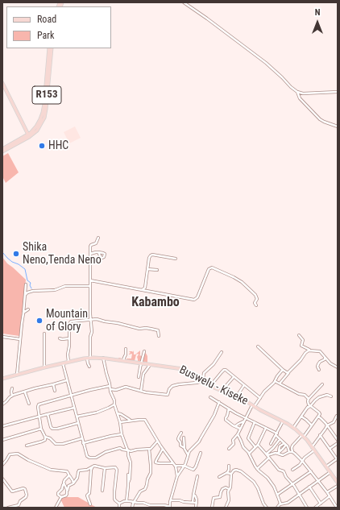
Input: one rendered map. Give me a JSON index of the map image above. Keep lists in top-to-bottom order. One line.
{"streets":{"main road":["R153","Buswelu - Kiseke"]},"districts":["Kabambo"],"places":["HHC","Shika Neno,Tenda Neno","Mountain of Glory"],"legend":["Road","Park"],"north":"top"}
